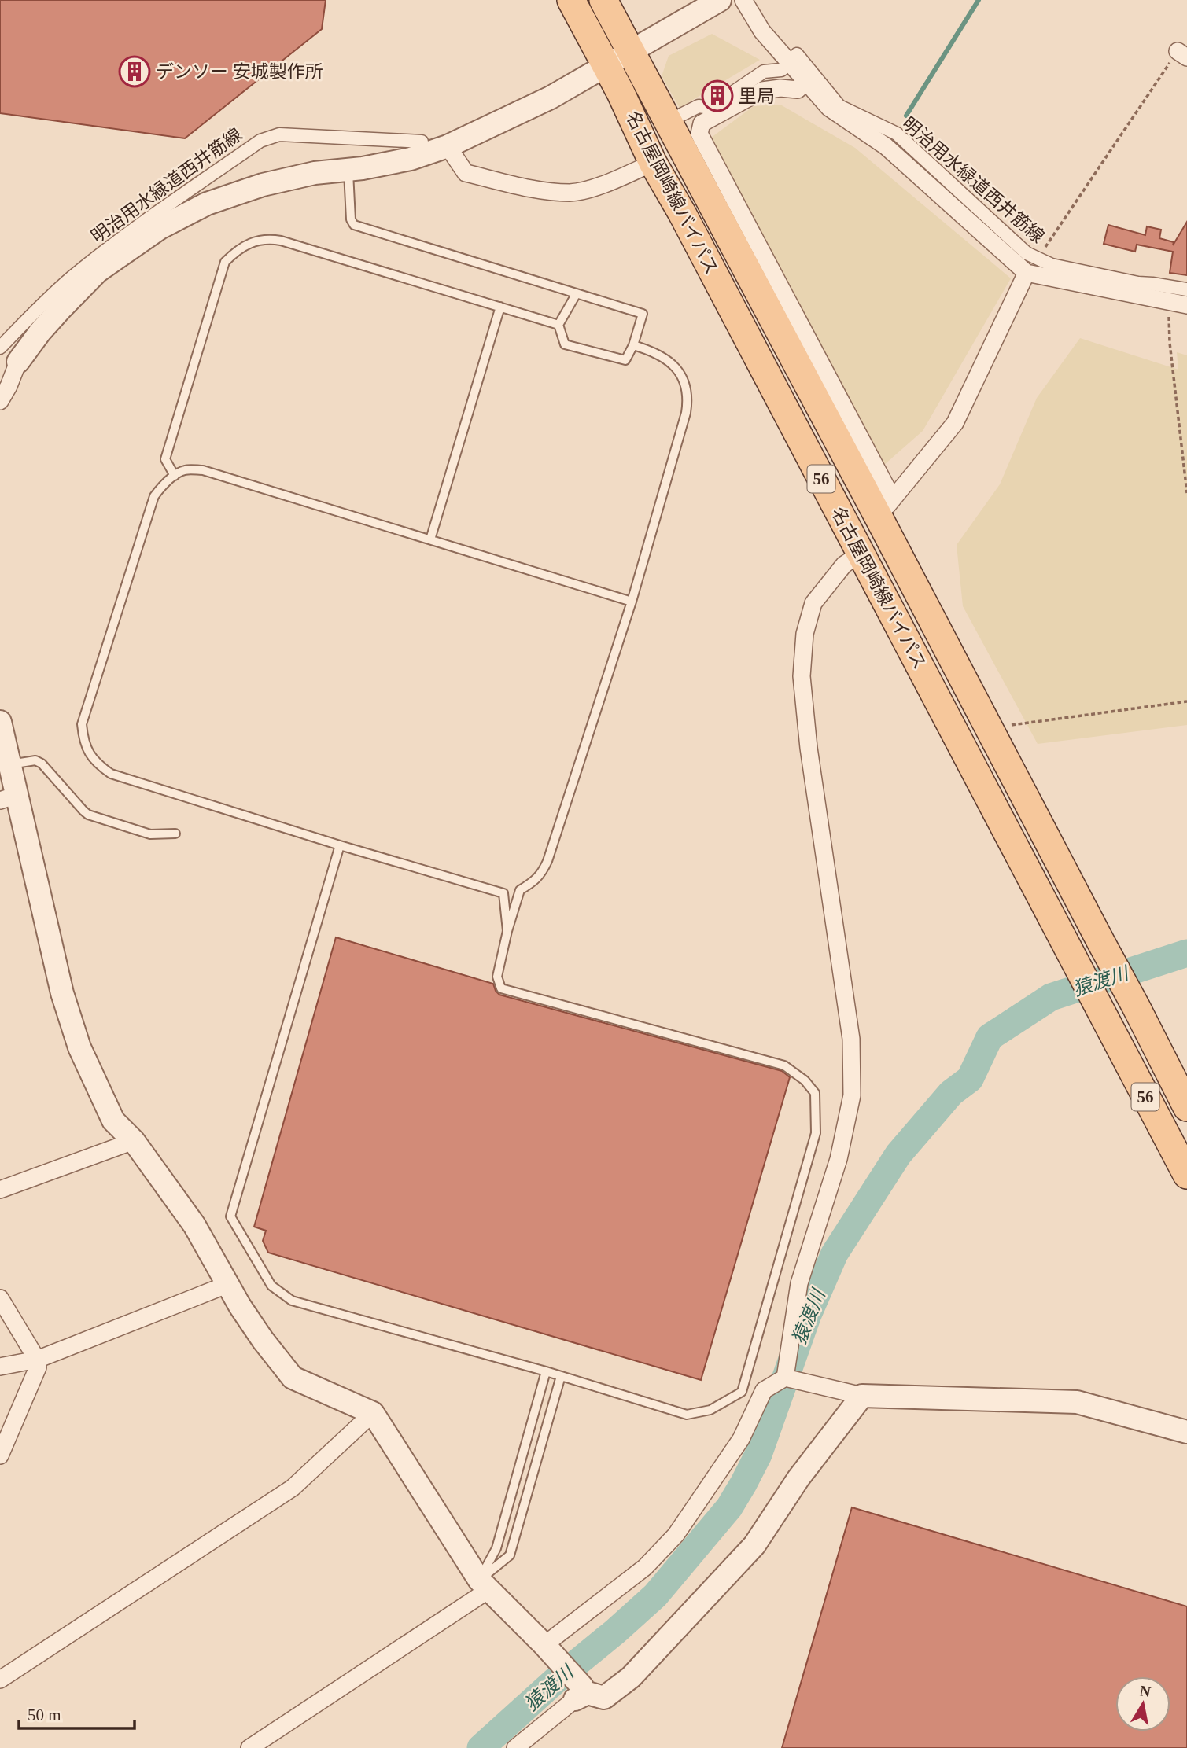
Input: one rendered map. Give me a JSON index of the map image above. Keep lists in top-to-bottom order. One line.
{"streets":{"main road":["名古屋岡崎線バイパス","56"],"street":["明治用水緑道西井筋線"]},"water":["猿渡川"],"places":{"building":["デンソー 安城製作所","里局"]},"scale_bar":"50 m","north":"top"}
